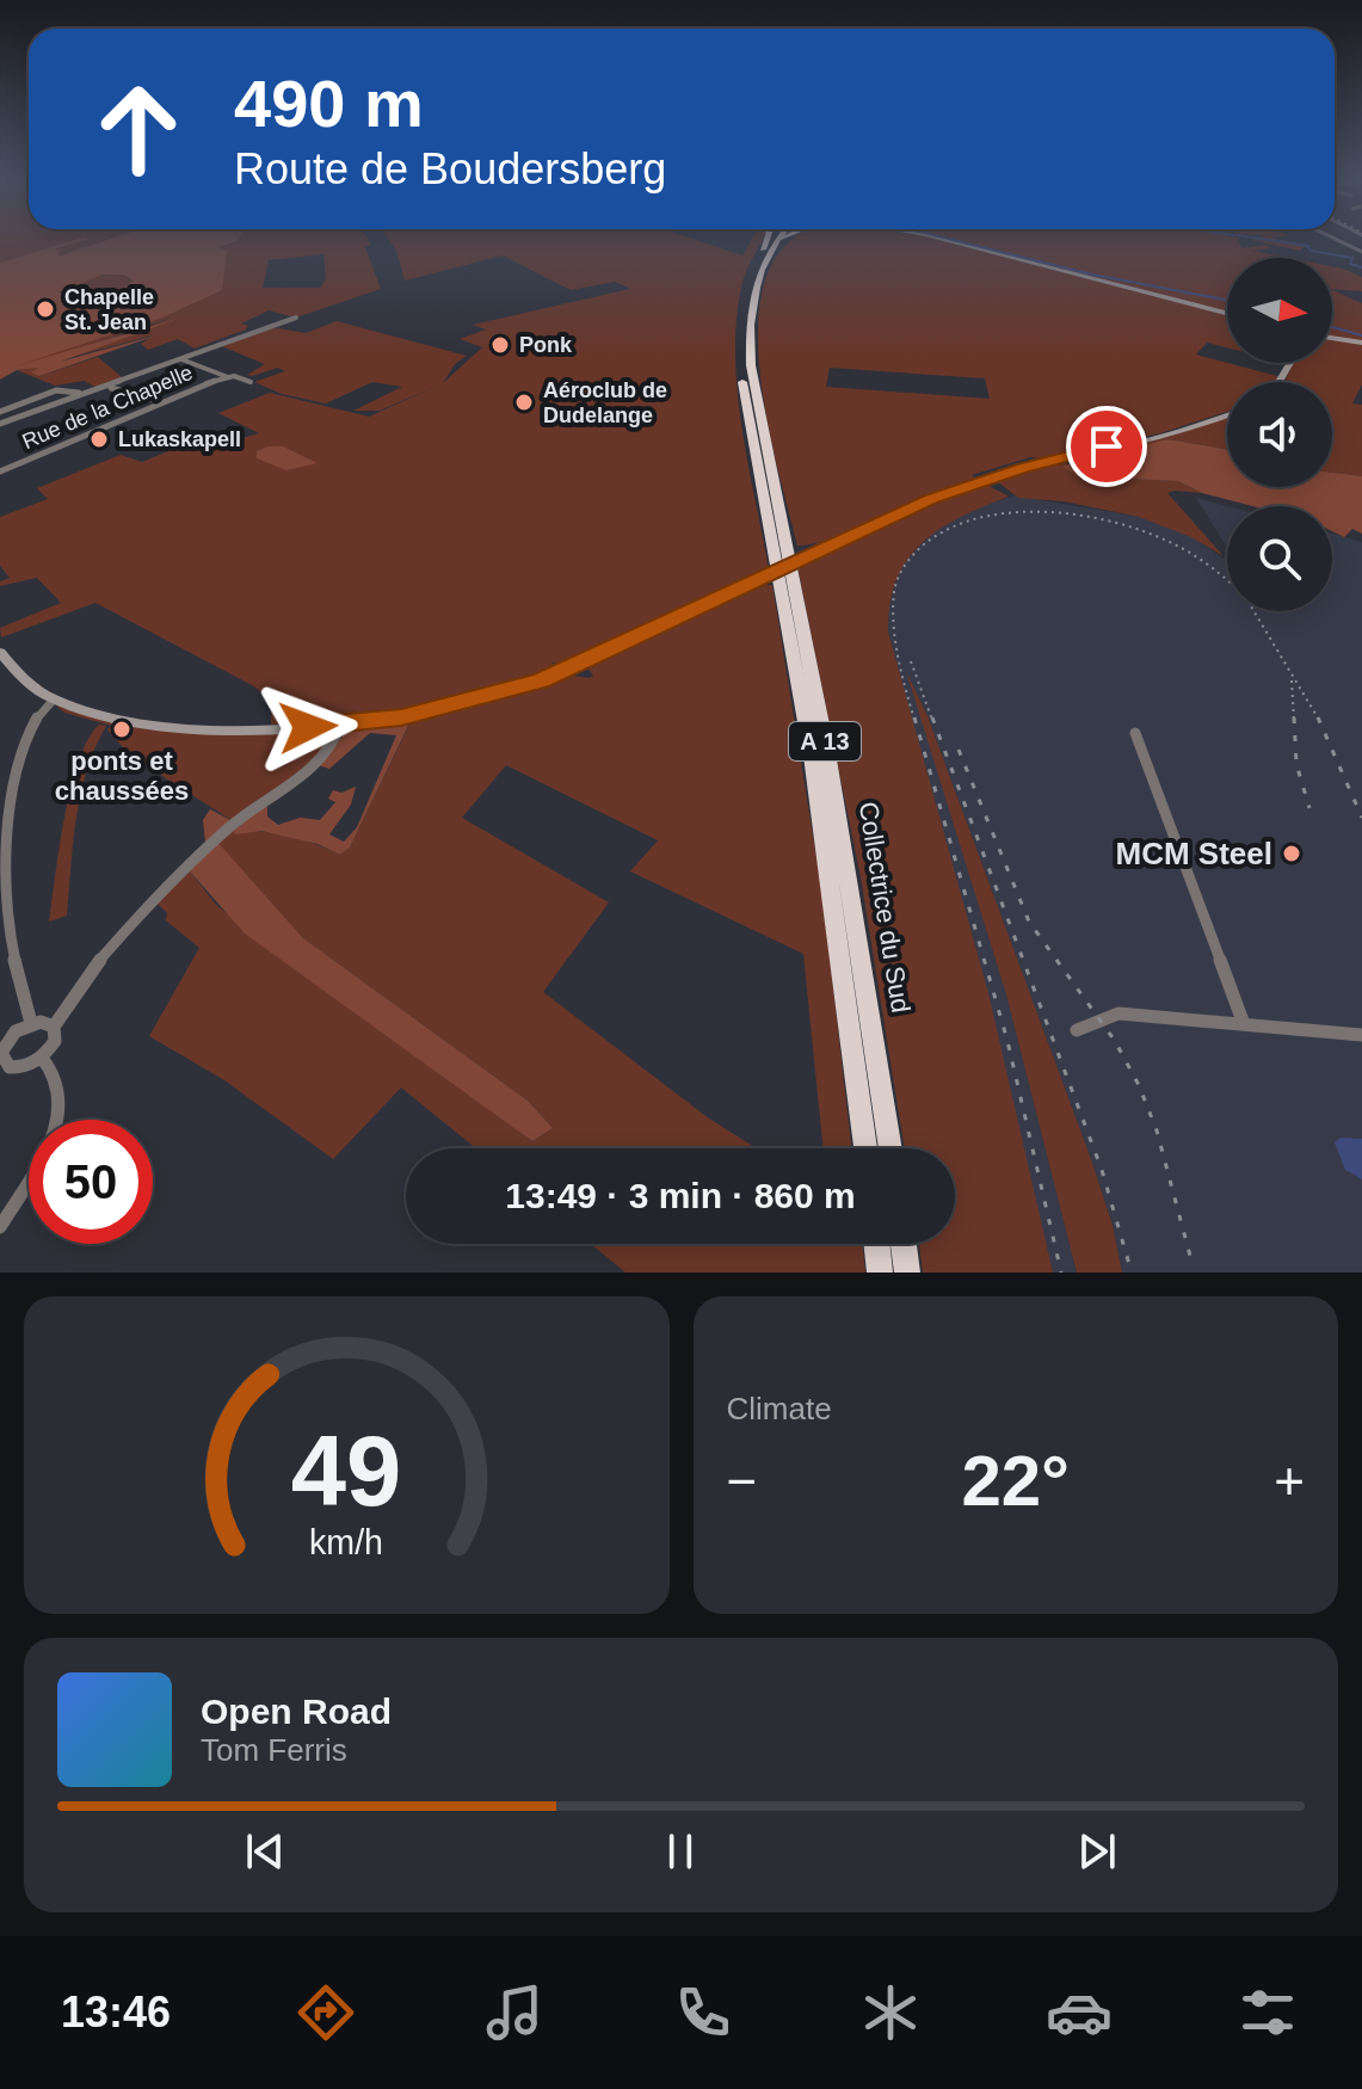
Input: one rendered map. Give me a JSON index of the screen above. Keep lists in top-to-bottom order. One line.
{"streets":{"highway":["A 13","Collectrice du Sud"],"street":["Rue de la Chapelle"]},"crossings":[["A 13","Collectrice du Sud"]],"places":["Chapelle St. Jean","Ponk","Aéroclub de Dudelange","Lukaskapell","ponts et chaussées","MCM Steel"],"north":"right","page":{"turn":["490 m","Route de Boudersberg"],"limit":"50","trip":"13:49 · 3 min · 860 m","tile":"Climate","heat":["−","22°","+"],"song":["Open Road","Tom Ferris"],"tabs":"13:46","gauge":["49","km/h"]}}
